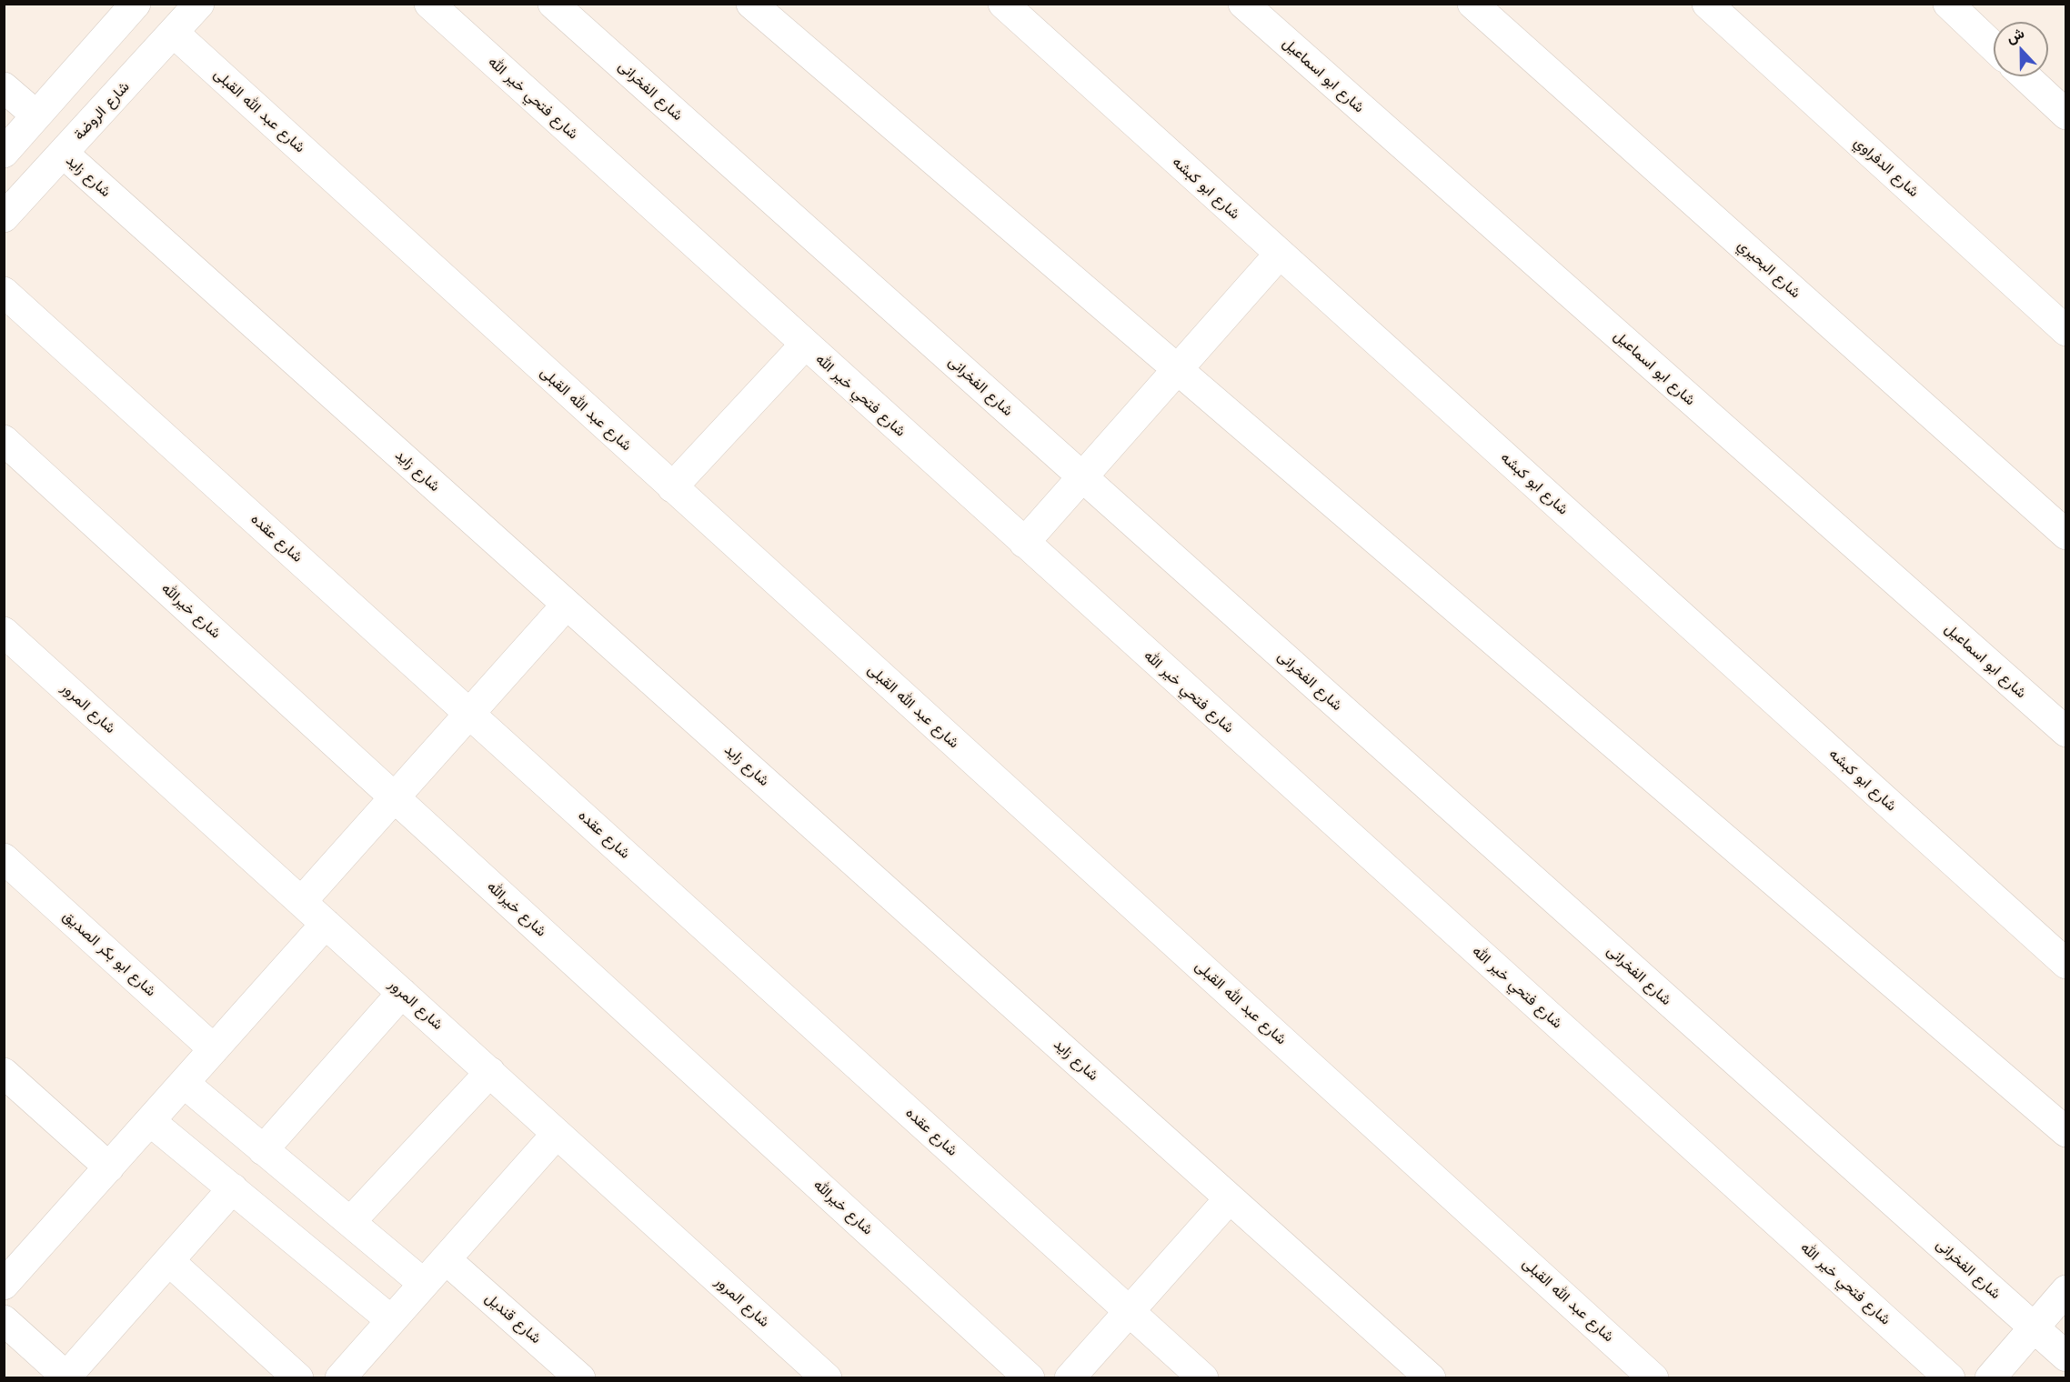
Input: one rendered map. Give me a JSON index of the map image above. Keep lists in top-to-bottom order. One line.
{"streets":{"street":["شارع ابو اسماعيل","شارع الفخرانى","شارع فتحي خير الله","شارع الروضة","شارع عبد الله القبلى","شارع الدفراوي","شارع زايد","شارع ابو كبشه","شارع البحيري","شارع عقده","شارع خيرالله","شارع المرور","شارع ابو بكر الصديق","شارع قنديل"]},"crossings":[["شارع الروضة","شارع عبد الله القبلى"],["شارع الروضة","شارع زايد"]],"north":"top"}
